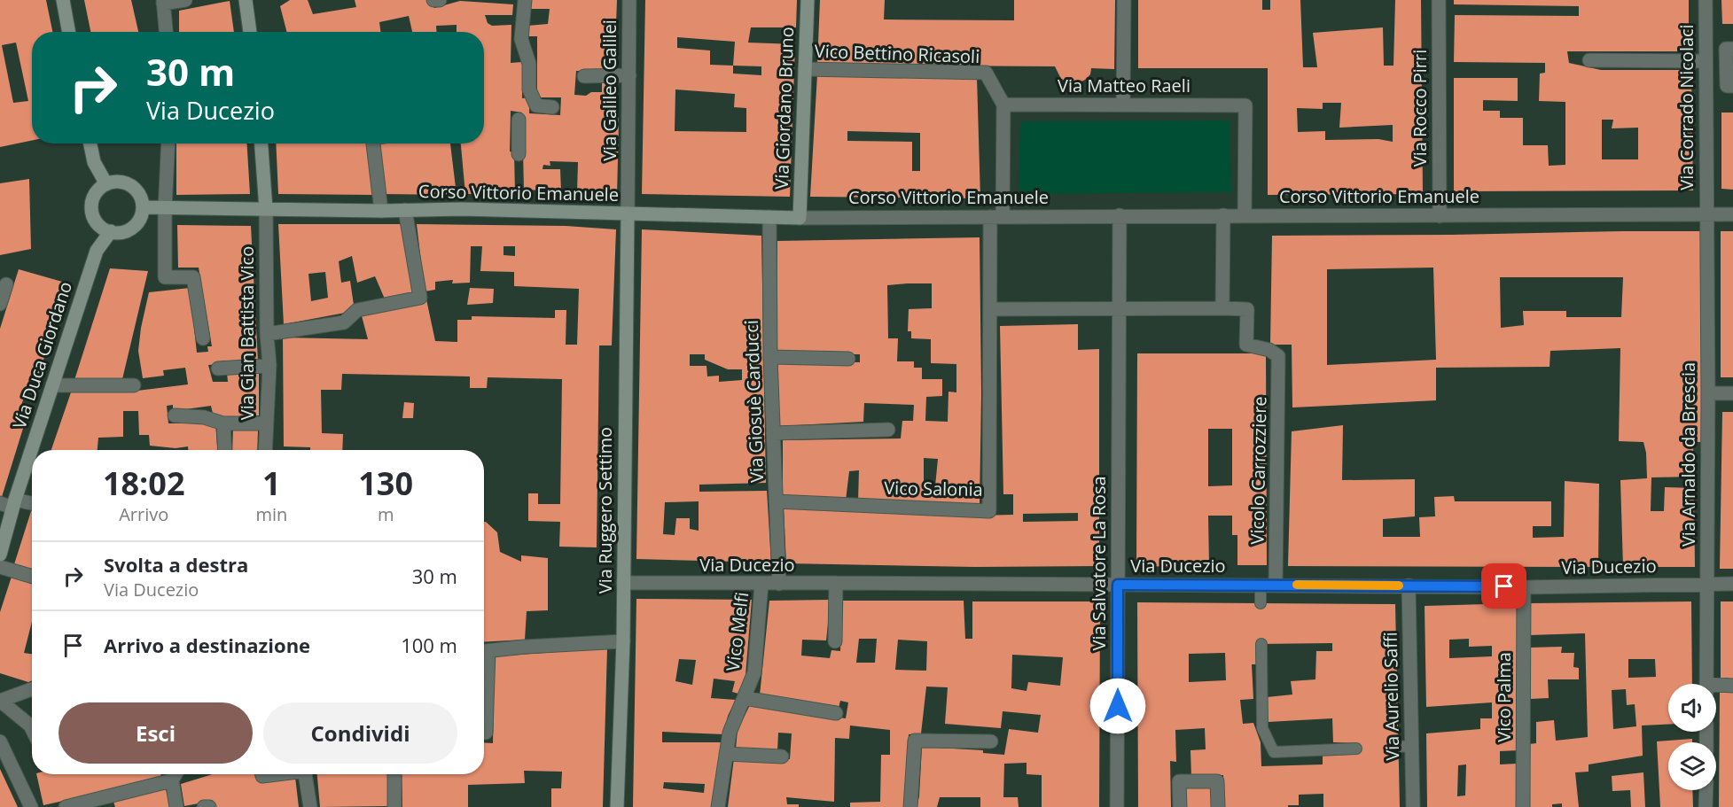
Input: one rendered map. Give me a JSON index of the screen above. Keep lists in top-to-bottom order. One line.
{"streets":{"street":["Vico Bettino Ricasoli","Via Matteo Raeli","Via Galileo Galilei","Via Corrado Nicolaci","Via Giordano Bruno","Via Rocco Pirri","Corso Vittorio Emanuele","Via Gian Battista Vico","Via Duca Giordano","Via Giosuè Carducci","Via Arnaldo da Brescia","Vicolo Carrozziere","Vico Salonia","Via Ruggero Settimo","Via Salvatore La Rosa","Via Ducezio","Vico Melfi","Via Aurelio Saffi","Vico Palma"]},"crossings":[["Vico Bettino Ricasoli","Via Matteo Raeli"],["Vico Bettino Ricasoli","Via Giordano Bruno"],["Via Matteo Raeli","Corso Vittorio Emanuele"],["Via Galileo Galilei","Corso Vittorio Emanuele"],["Via Galileo Galilei","Via Ruggero Settimo"],["Via Corrado Nicolaci","Corso Vittorio Emanuele"],["Via Corrado Nicolaci","Via Arnaldo da Brescia"],["Via Giordano Bruno","Corso Vittorio Emanuele"],["Via Rocco Pirri","Corso Vittorio Emanuele"],["Corso Vittorio Emanuele","Via Gian Battista Vico"],["Corso Vittorio Emanuele","Via Duca Giordano"],["Corso Vittorio Emanuele","Via Giosuè Carducci"],["Corso Vittorio Emanuele","Via Arnaldo da Brescia"],["Corso Vittorio Emanuele","Via Ruggero Settimo"],["Corso Vittorio Emanuele","Via Salvatore La Rosa"],["Via Giosuè Carducci","Vico Salonia"],["Via Giosuè Carducci","Via Ducezio"],["Via Arnaldo da Brescia","Via Ducezio"],["Vicolo Carrozziere","Via Ducezio"],["Via Ruggero Settimo","Via Ducezio"],["Via Salvatore La Rosa","Via Ducezio"],["Via Ducezio","Vico Melfi"],["Via Ducezio","Via Aurelio Saffi"],["Via Ducezio","Vico Palma"]],"page":{"turn":["30 m","Via Ducezio"],"eta":["18:02","Arrivo","1","min","130","m"],"list":[{"name":"Svolta a destra","note":"Via Ducezio","value":"30 m"},{"name":"Arrivo a destinazione","value":"100 m"}],"buttons":["Esci","Condividi"]}}
